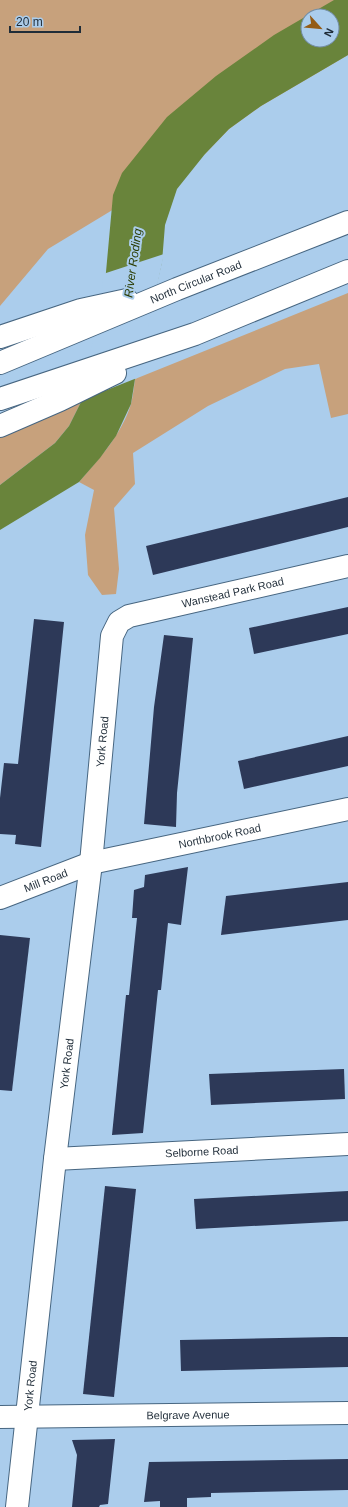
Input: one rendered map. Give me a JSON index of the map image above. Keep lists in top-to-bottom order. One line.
{"streets":{"main road":["North Circular Road","Wanstead Park Road","York Road","Northbrook Road","Mill Road","Selborne Road","Belgrave Avenue"]},"crossings":[["Wanstead Park Road","York Road"],["York Road","Northbrook Road"],["York Road","Mill Road"],["York Road","Selborne Road"],["York Road","Belgrave Avenue"],["Northbrook Road","Mill Road"]],"water":["River Roding"],"scale_bar":"20 m","north":"bottom right"}
